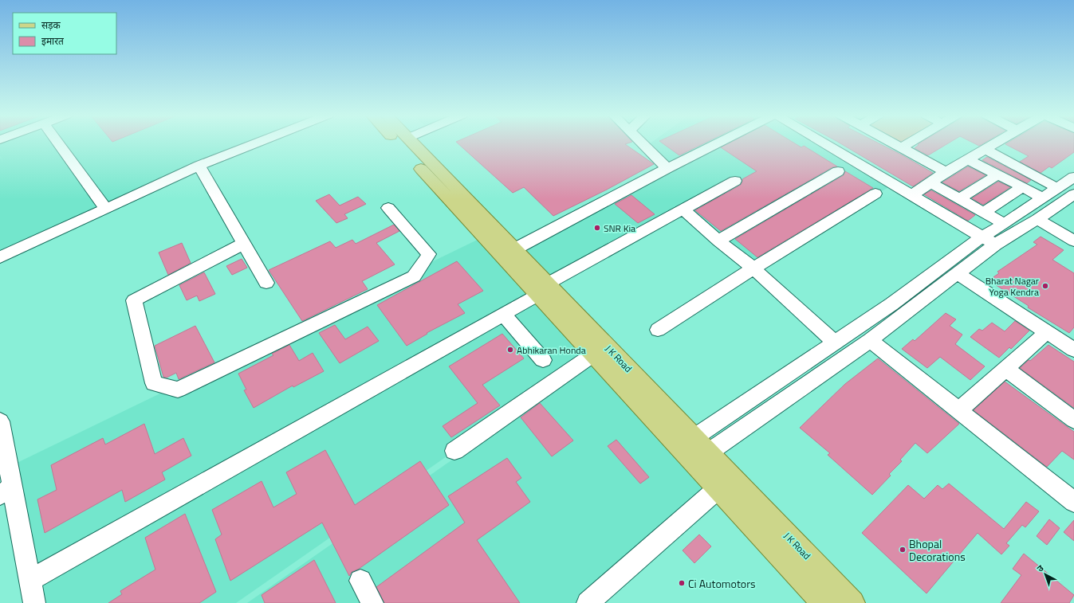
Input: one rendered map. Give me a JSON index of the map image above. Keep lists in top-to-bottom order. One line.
{"streets":{"main road":["J K Road"]},"places":["SNR Kia","Bharat Nagar Yoga Kendra","Abhikaran Honda","Bhopal Decorations","Ci Automotors"],"legend":["सड़क","इमारत"],"north":"top left"}
